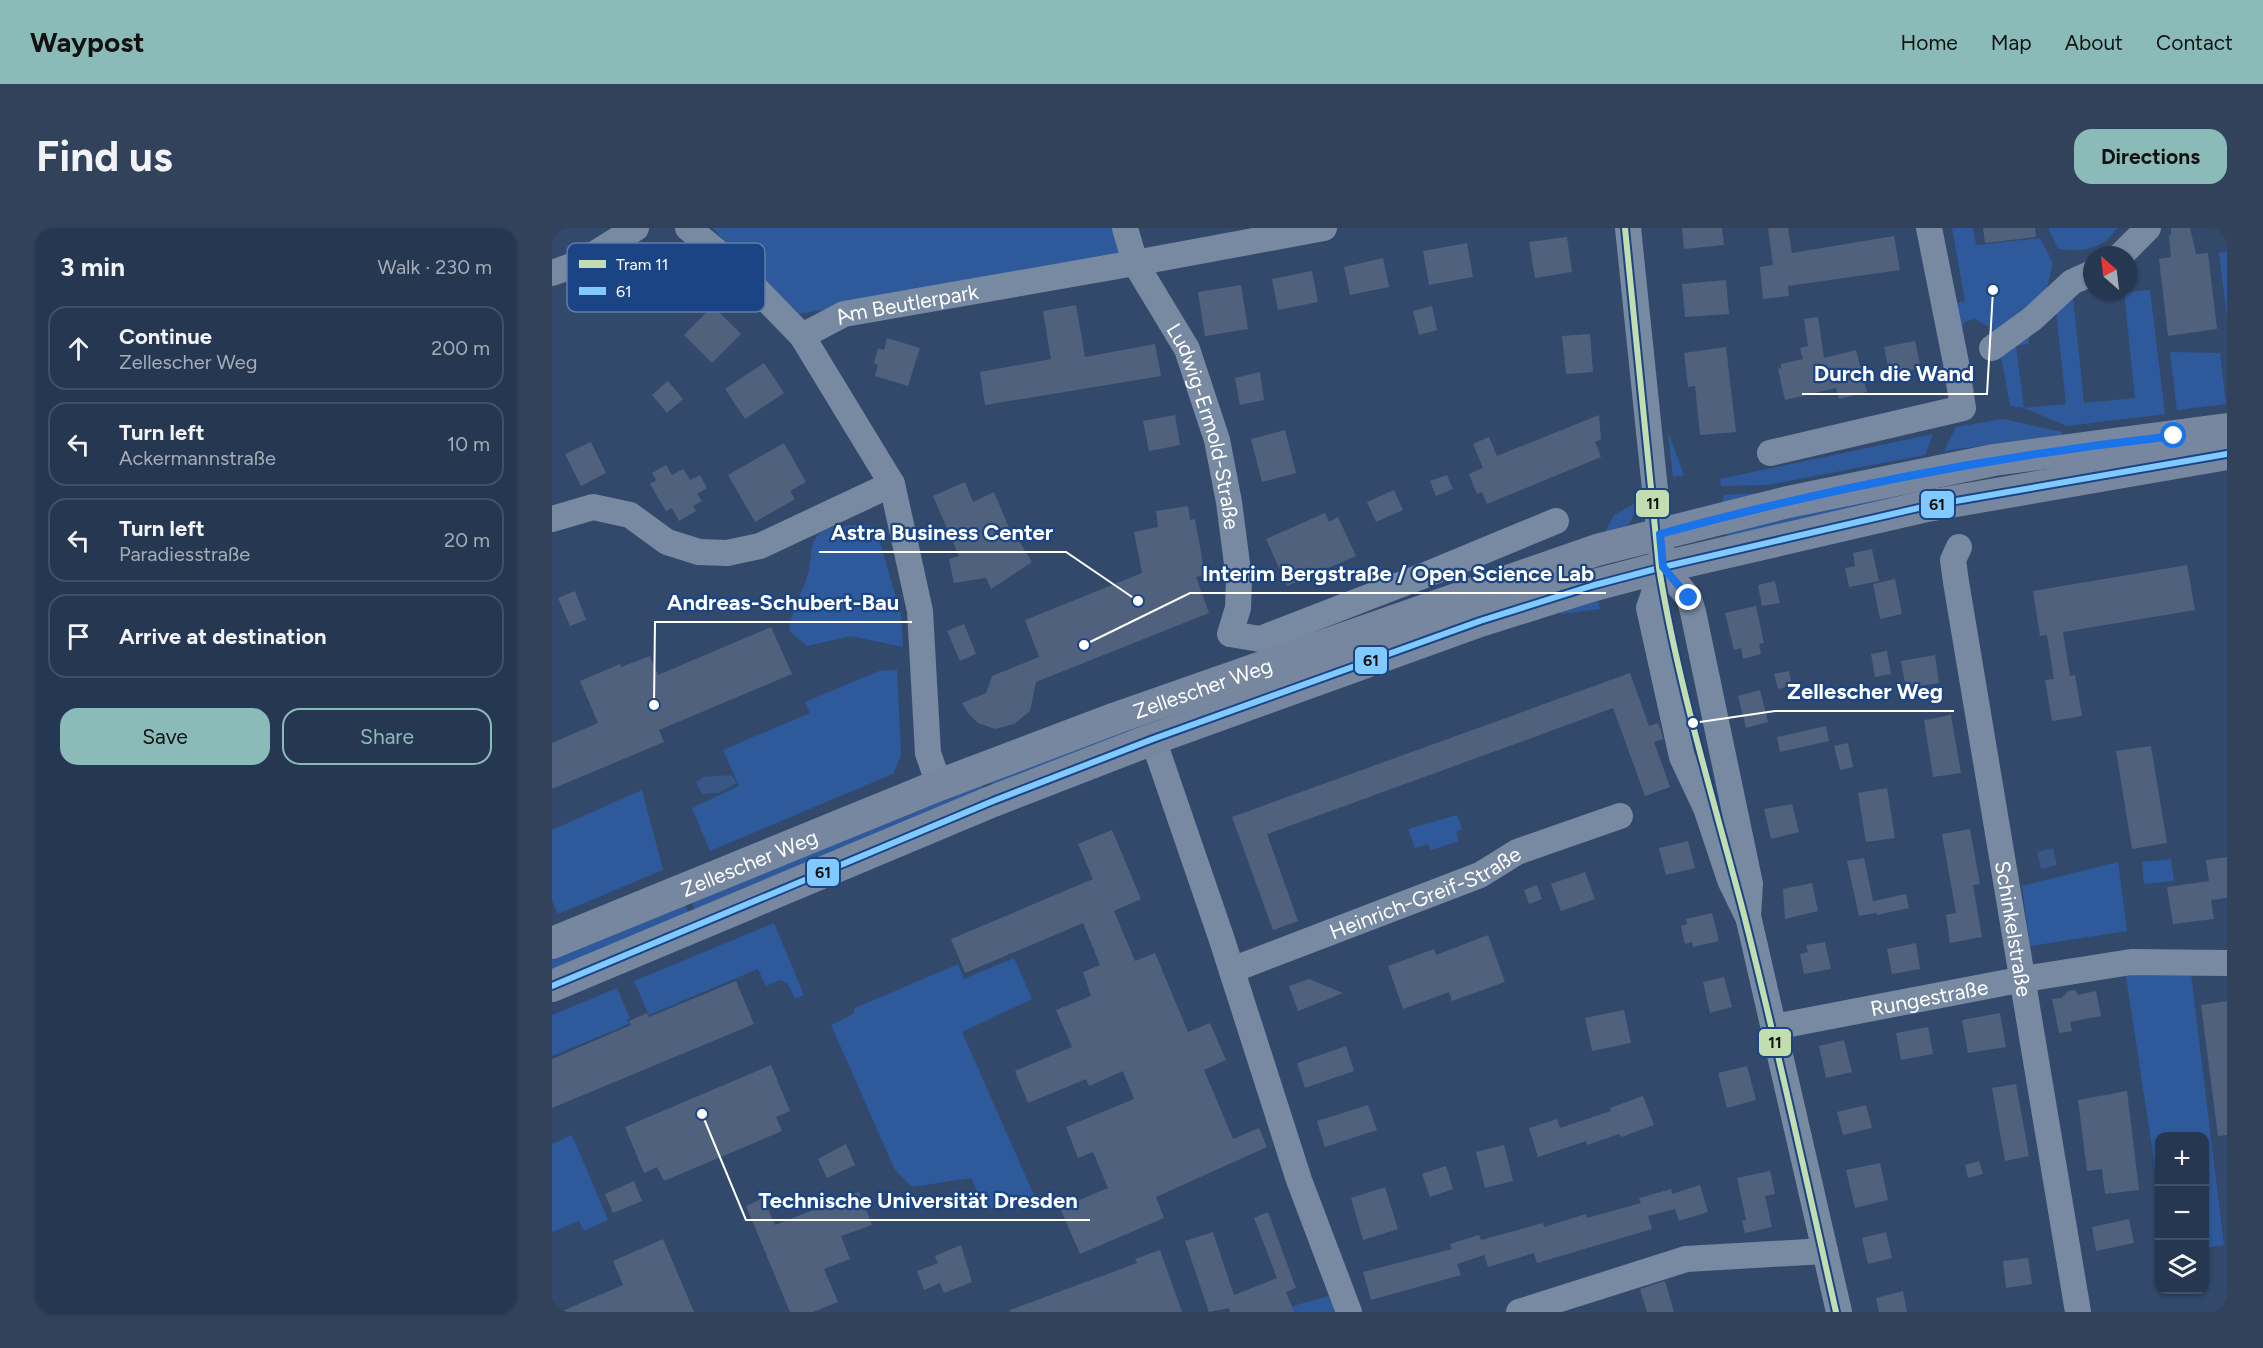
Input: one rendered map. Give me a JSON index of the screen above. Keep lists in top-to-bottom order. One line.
{"streets":{"main road":["Zellescher Weg"],"street":["Am Beutlerpark","Ludwig-Ermold-Straße","Heinrich-Greif-Straße","Schinkelstraße","Rungestraße"]},"crossings":[["Am Beutlerpark","Ludwig-Ermold-Straße"],["Ludwig-Ermold-Straße","Zellescher Weg"],["Schinkelstraße","Rungestraße"]],"places":["Durch die Wand","Astra Business Center","Interim Bergstraße / Open Science Lab","Andreas-Schubert-Bau","Zellescher Weg","Technische Universität Dresden"],"lines":["tram line 11","transit line 61"],"legend":["Tram 11","61"],"north":"top left","page":{"header":"Waypost","nav":["Home","Map","About","Contact"],"buttons":["Directions",["Save","Share"]],"title":"Find us","heading":["3 min","Walk · 230 m"],"list":[["Continue","Zellescher Weg","200 m"],["Turn left","Ackermannstraße","10 m"],["Turn left","Paradiesstraße","20 m"],"Arrive at destination"],"map_buttons":["+","−"]}}
